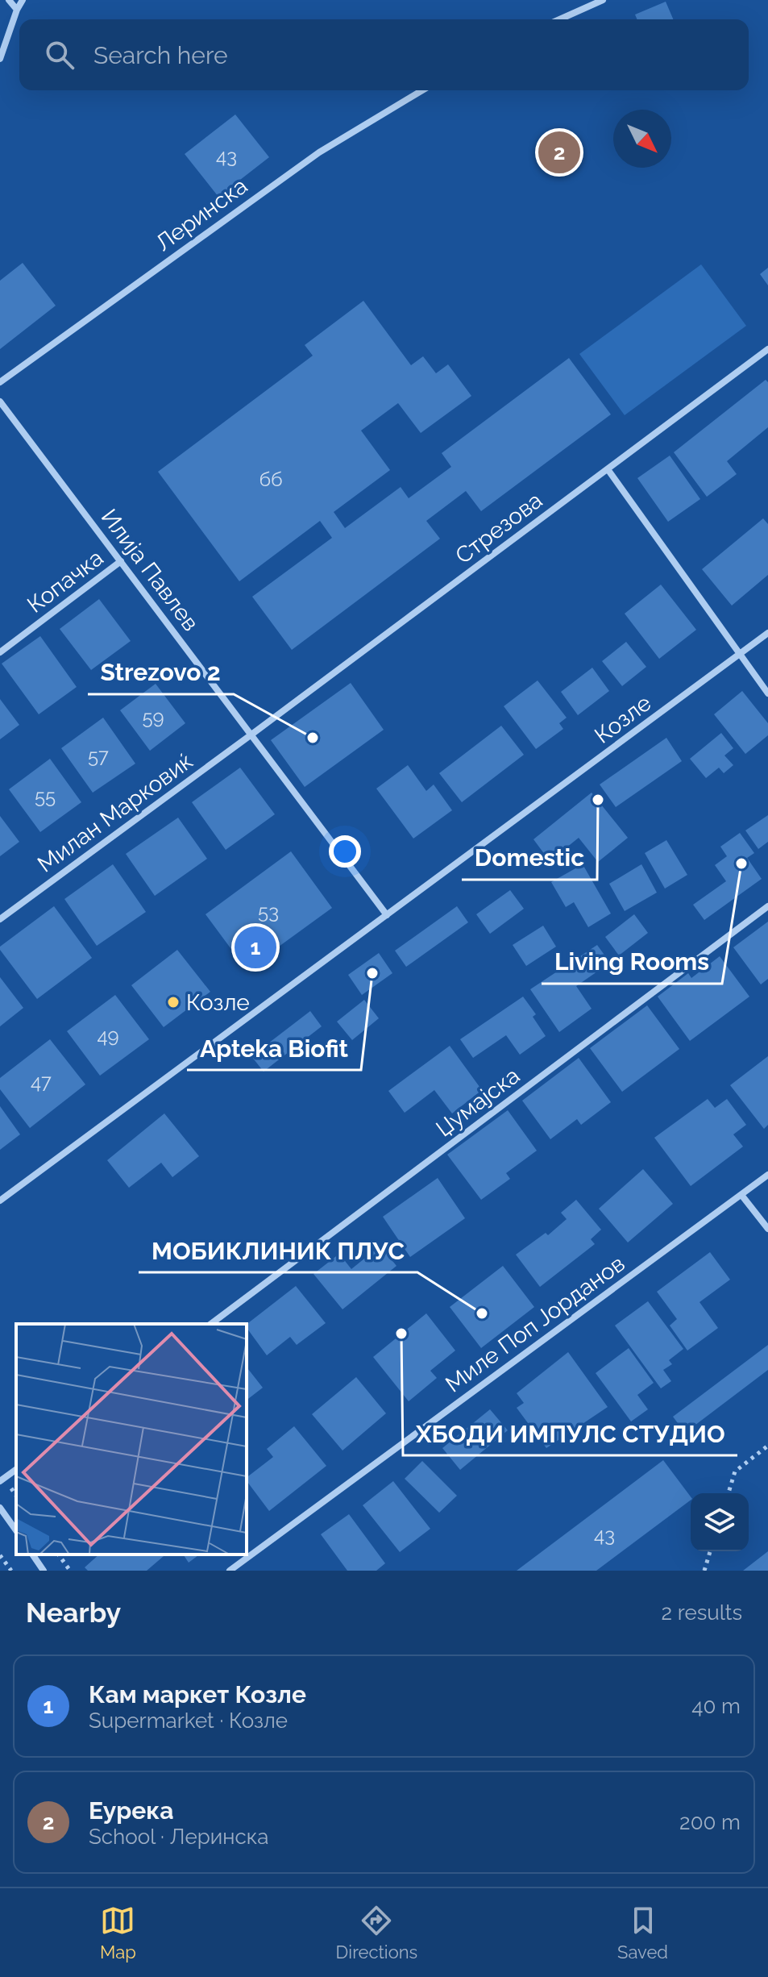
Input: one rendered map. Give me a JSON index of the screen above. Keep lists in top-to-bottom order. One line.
{"streets":{"street":["Леринска","Стрезова","Илија Павлев","Копачка","Козле","Милан Марковиќ","Џумајска","Миле Поп Јорданов"]},"crossings":[["Стрезова","Илија Павлев"],["Стрезова","Милан Марковиќ"],["Илија Павлев","Копачка"],["Илија Павлев","Козле"],["Илија Павлев","Милан Марковиќ"]],"places":["Strezovo 2","Domestic","Living Rooms","Apteka Biofit","Козле","МОБИКЛИНИК ПЛУС","ХБОДИ ИМПУЛС СТУДИО"],"house_numbers":["43","бб","59","57","55","53","49","47","43"],"north":"bottom right","page":{"search":"Search here","pins":["2","1"],"heading":["Nearby","2 results"],"list":[{"mark":"1","name":"Кам маркет Козле","note":"Supermarket · Козле","value":"40 m"},{"mark":"2","name":"Еурека","note":"School · Леринска","value":"200 m"}],"nav":["Map","Directions","Saved"]}}
